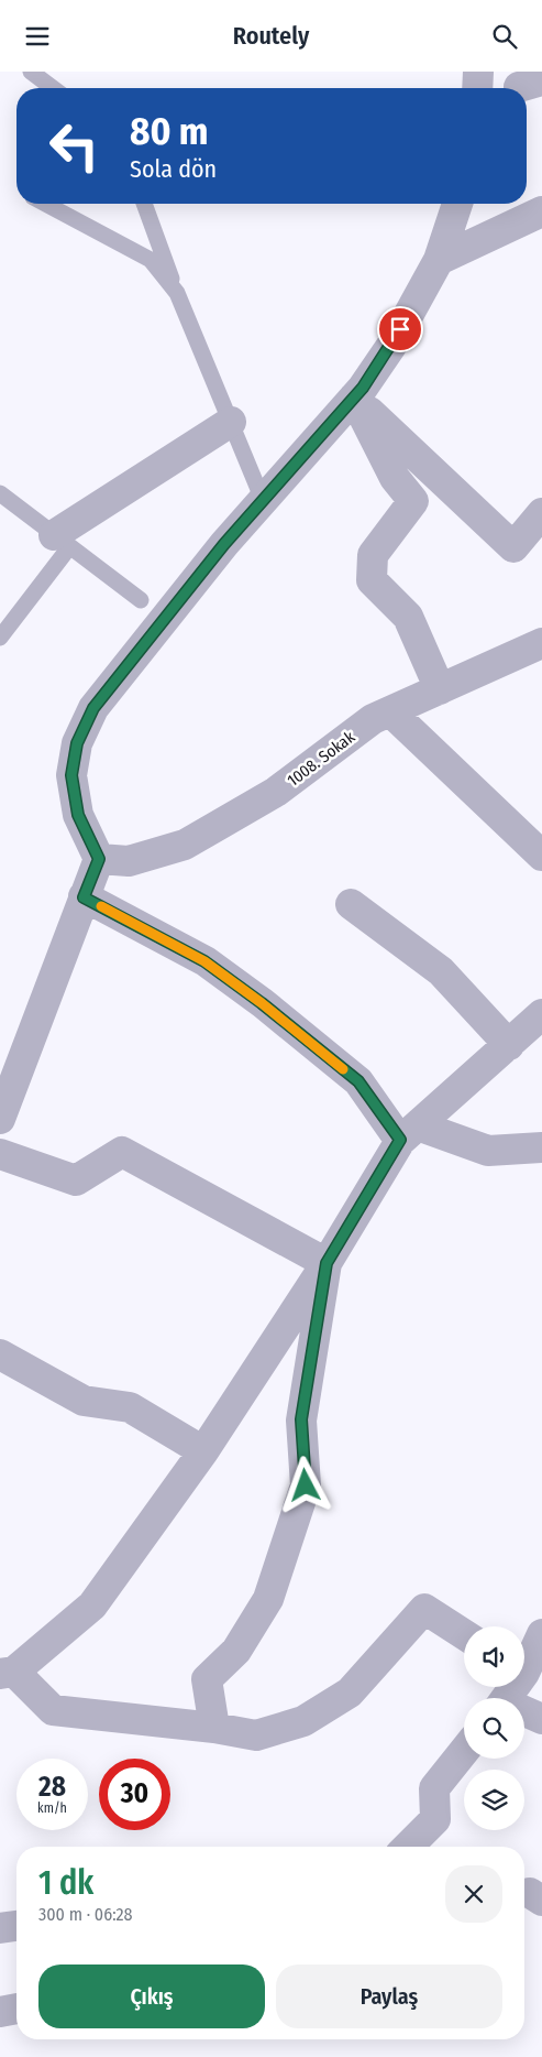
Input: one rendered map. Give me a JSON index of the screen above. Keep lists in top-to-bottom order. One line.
{"streets":{"street":["1008. Sokak"]},"page":{"header":"Routely","turn":["80 m","Sola dön"],"speed":"28 km/h","limit":"30","heading":["1 dk","300 m · 06:28"],"buttons":["Çıkış","Paylaş"]}}
